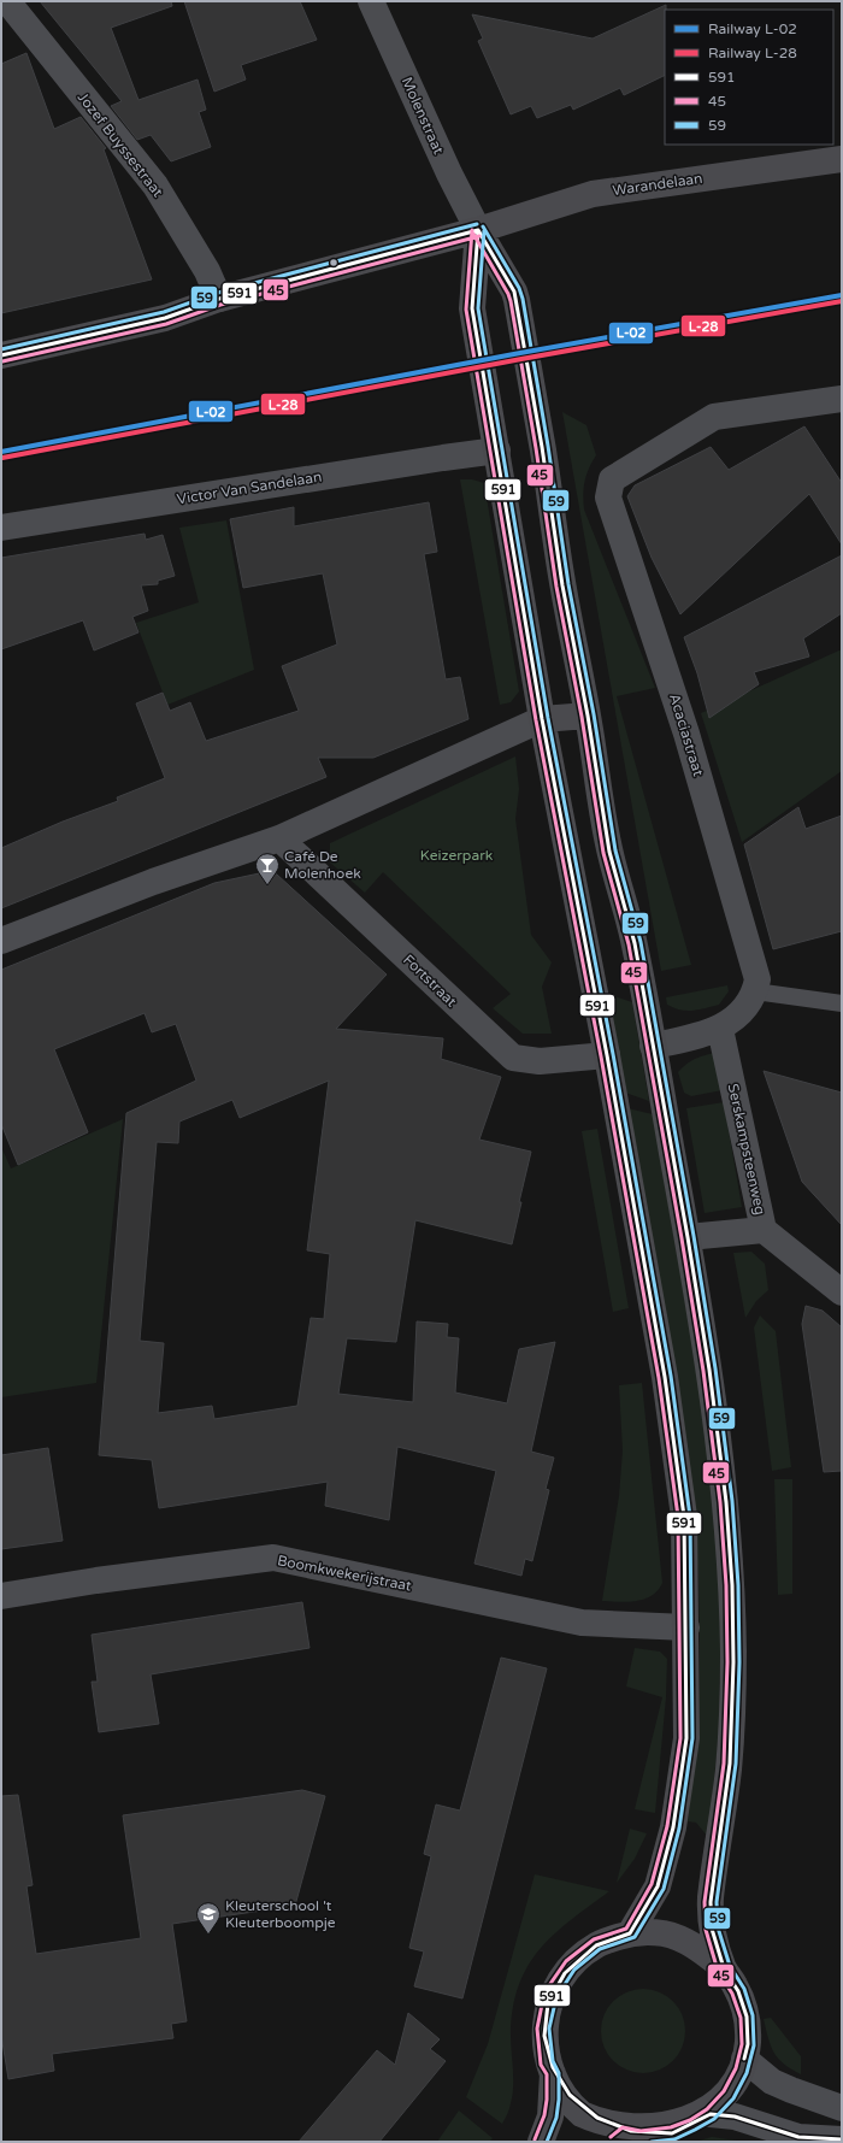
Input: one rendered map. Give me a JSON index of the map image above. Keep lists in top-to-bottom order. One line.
{"streets":{"main road":["Warandelaan"],"street":["Molenstraat","Jozef Buyssestraat","Victor Van Sandelaan","Acaciastraat","Fortstraat","Serskampsteenweg","Boomkwekerijstraat"]},"crossings":[["Molenstraat","Warandelaan"],["Jozef Buyssestraat","Warandelaan"]],"parks":["Keizerpark"],"places":{"bar":["Café De Molenhoek"],"school or university":["Kleuterschool 't Kleuterboompje"]},"lines":["transit line 59","transit line 591","transit line 45","rail line L-02","rail line L-28"],"legend":["Railway L-02","Railway L-28","591","45","59"]}
